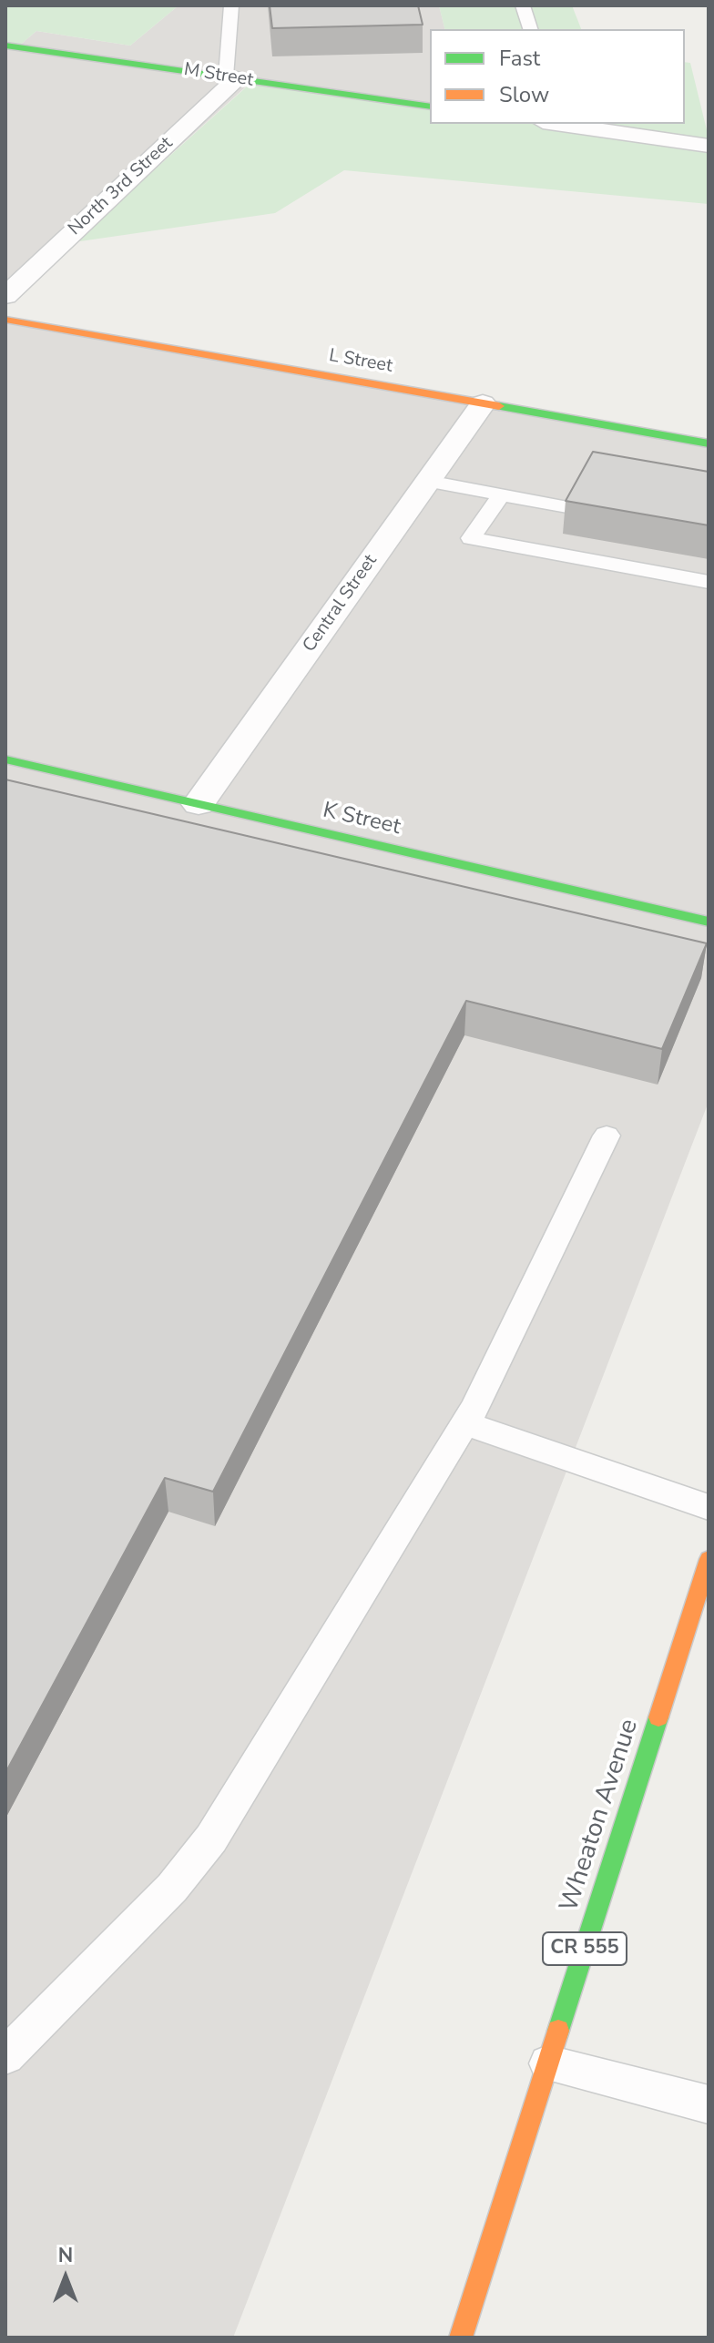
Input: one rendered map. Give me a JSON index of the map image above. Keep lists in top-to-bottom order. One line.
{"streets":{"street":["M Street","North 3rd Street","L Street","Central Street","K Street","Wheaton Avenue","CR 555"]},"crossings":[["M Street","North 3rd Street"],["L Street","Central Street"],["Central Street","K Street"]],"legend":["Fast","Slow"],"north":"top"}
